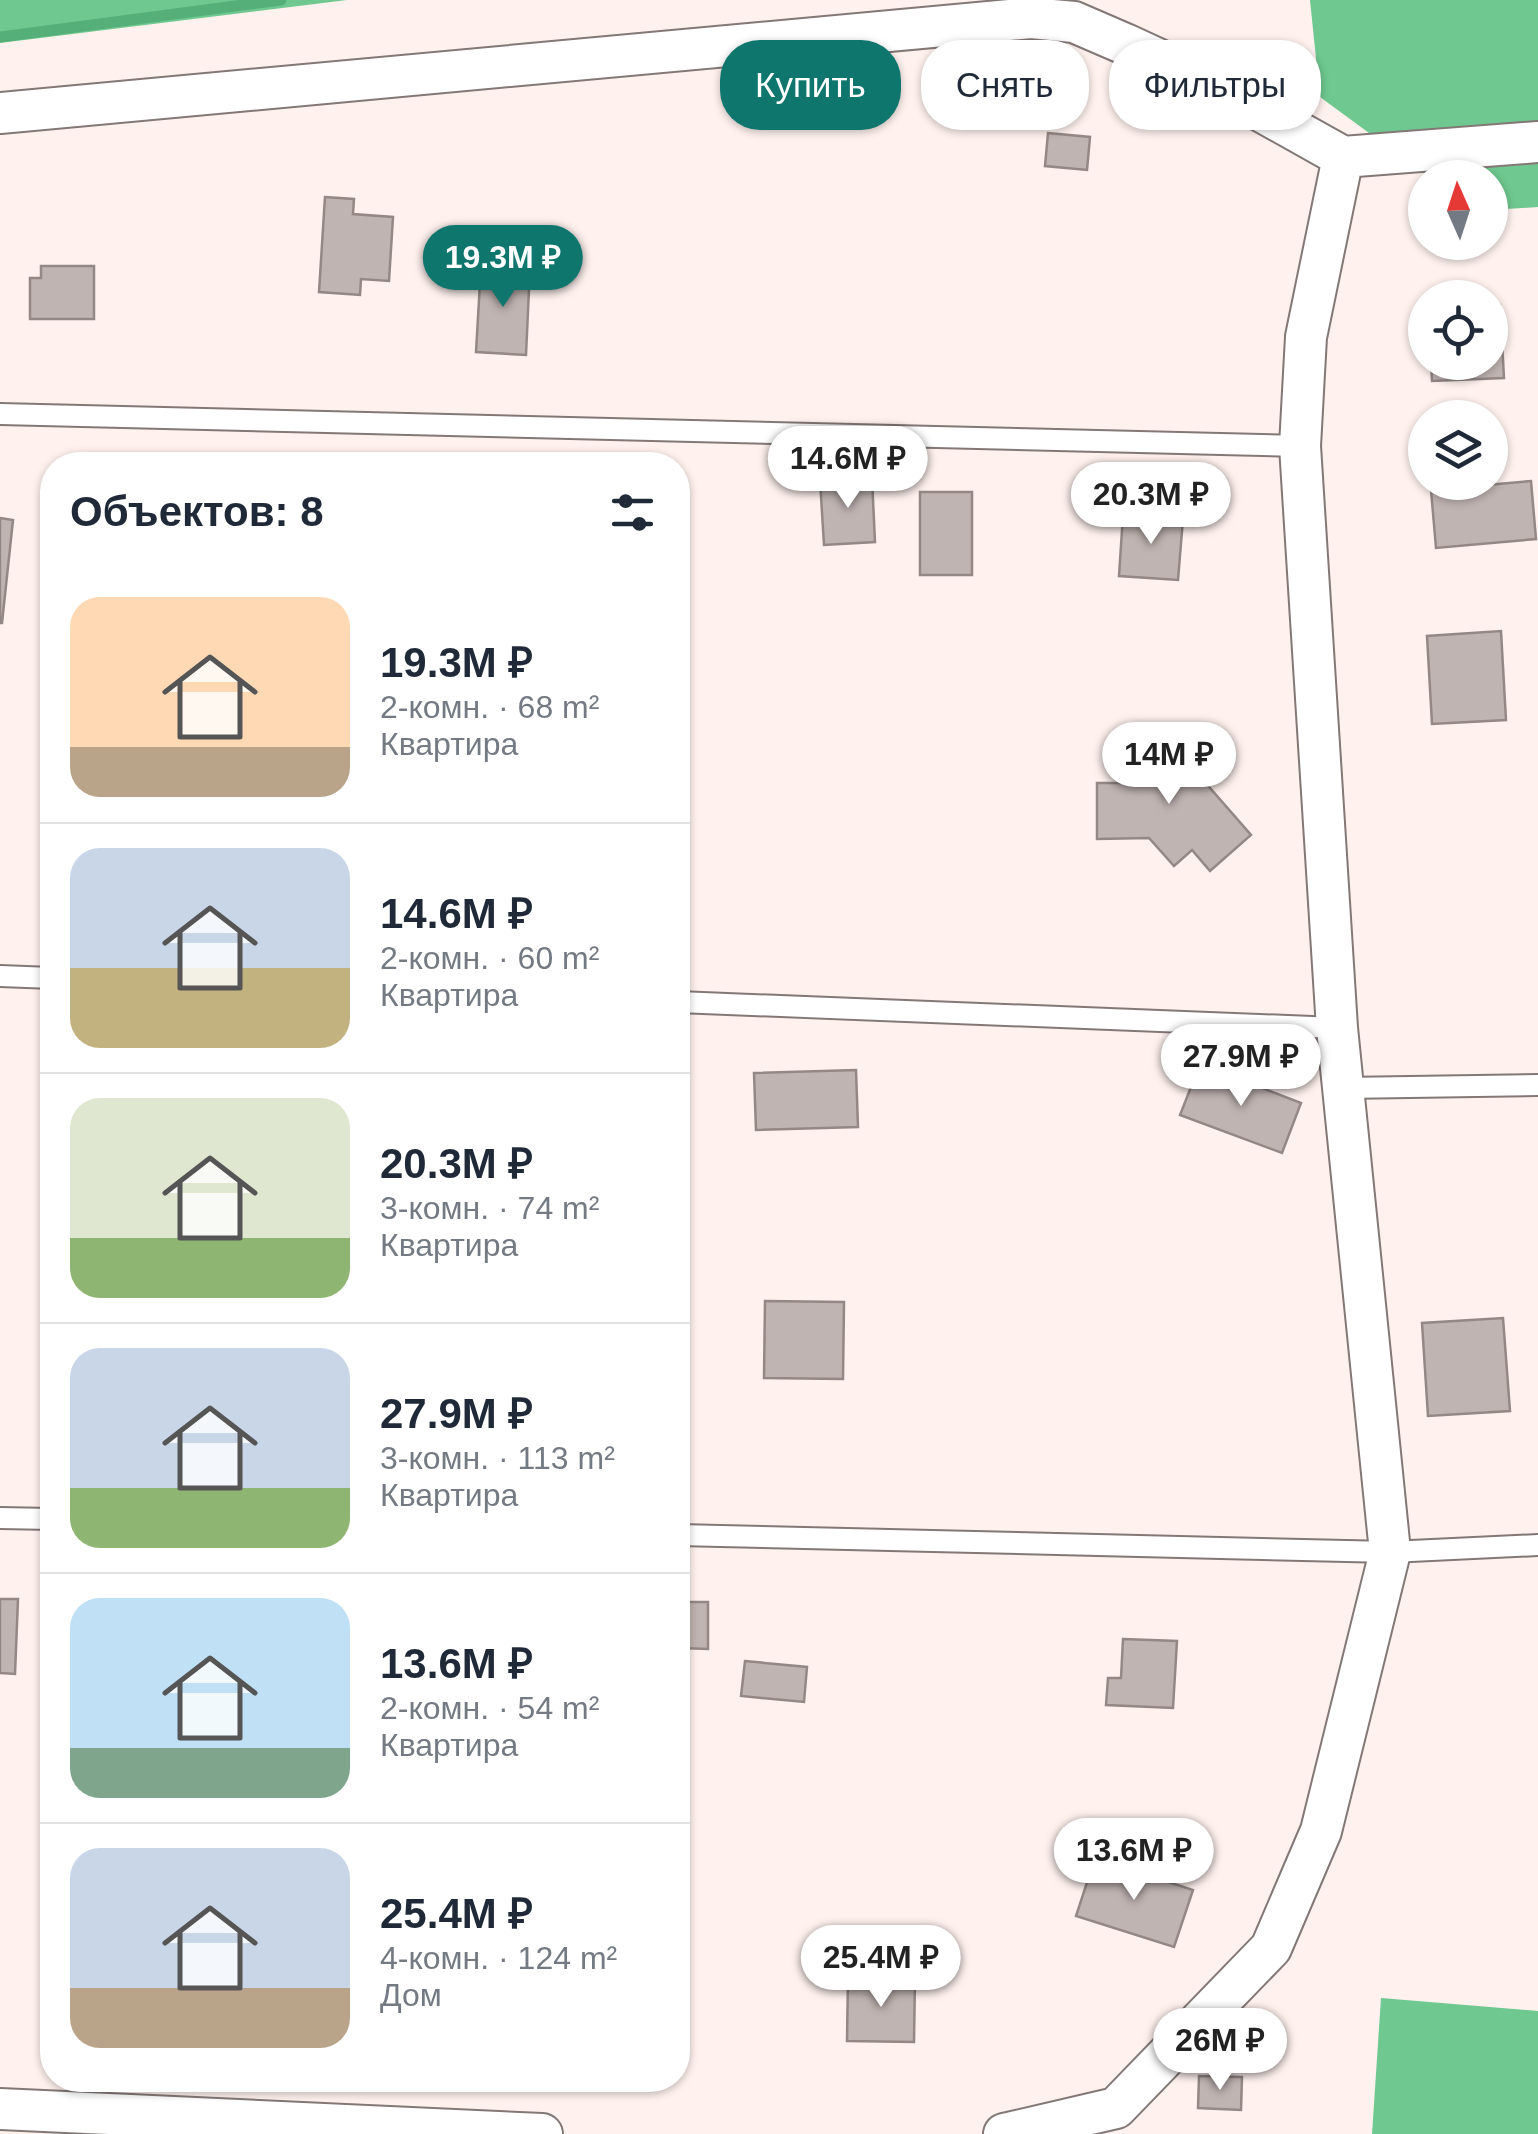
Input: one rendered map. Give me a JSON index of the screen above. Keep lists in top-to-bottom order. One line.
{"north":"top","page":{"chip":["Купить","Снять","Фильтры"],"price":["19.3M ₽","14.6M ₽","20.3M ₽","14M ₽","27.9M ₽","13.6M ₽","25.4M ₽","26M ₽"],"heading":"Объектов: 8","list":[{"name":"19.3M ₽","note":"2-комн. · 68 m² · Квартира"},{"name":"14.6M ₽","note":"2-комн. · 60 m² · Квартира"},{"name":"20.3M ₽","note":"3-комн. · 74 m² · Квартира"},{"name":"27.9M ₽","note":"3-комн. · 113 m² · Квартира"},{"name":"13.6M ₽","note":"2-комн. · 54 m² · Квартира"},{"name":"25.4M ₽","note":"4-комн. · 124 m² · Дом"}]}}
